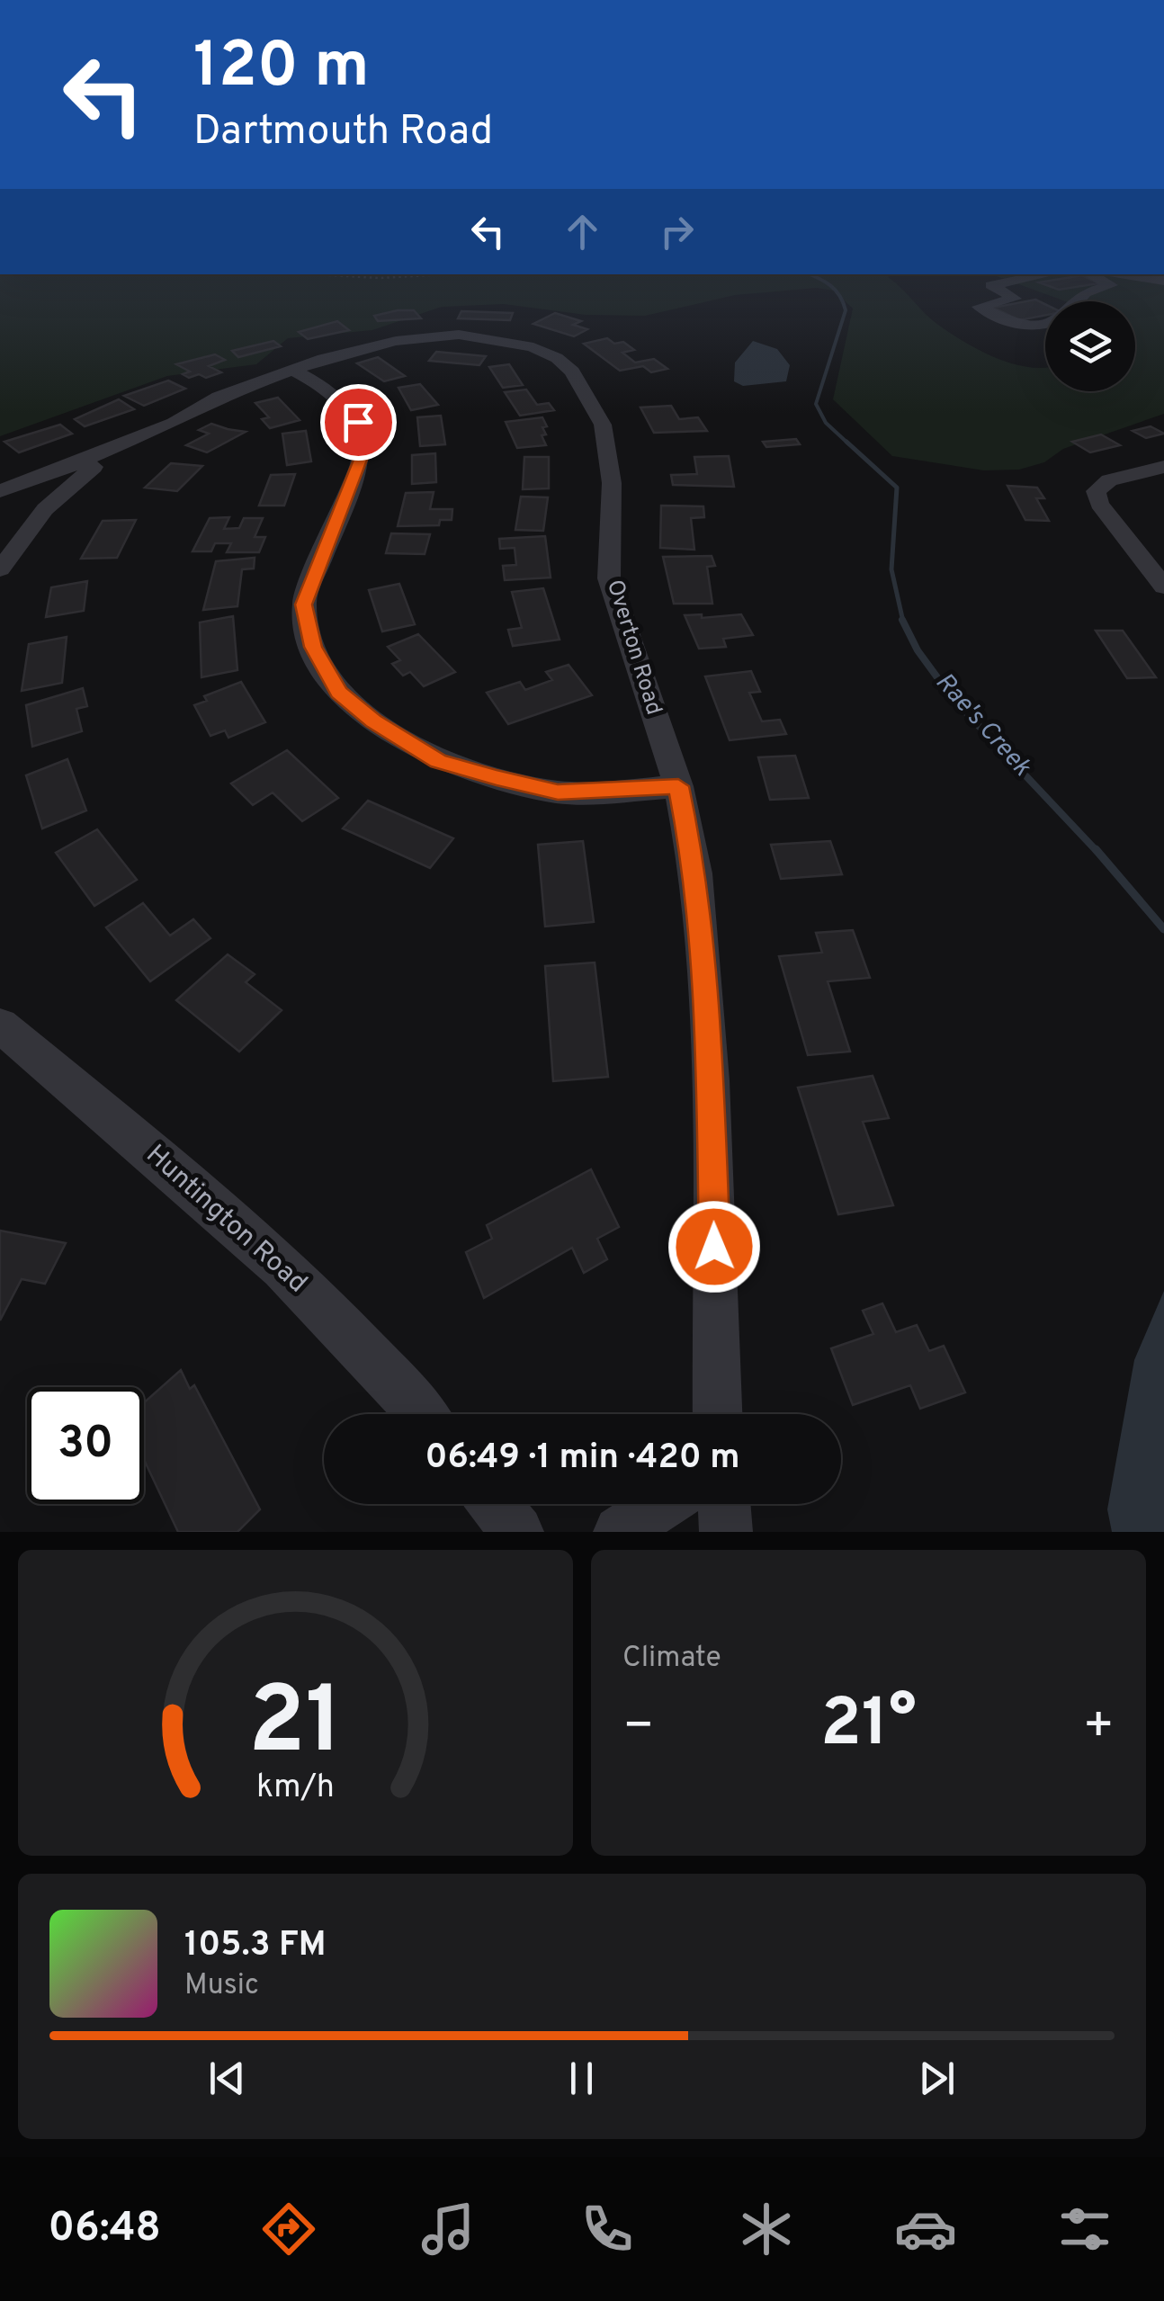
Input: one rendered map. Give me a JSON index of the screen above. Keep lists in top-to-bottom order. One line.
{"streets":{"street":["Overton Road","Huntington Road"]},"water":["Rae's Creek"],"page":{"turn":["120 m","Dartmouth Road"],"limit":"30","trip":"06:49 · 1 min · 420 m","tile":"Climate","heat":["−","21°","+"],"song":["105.3 FM","Music"],"tabs":"06:48","gauge":["21","km/h"]}}
